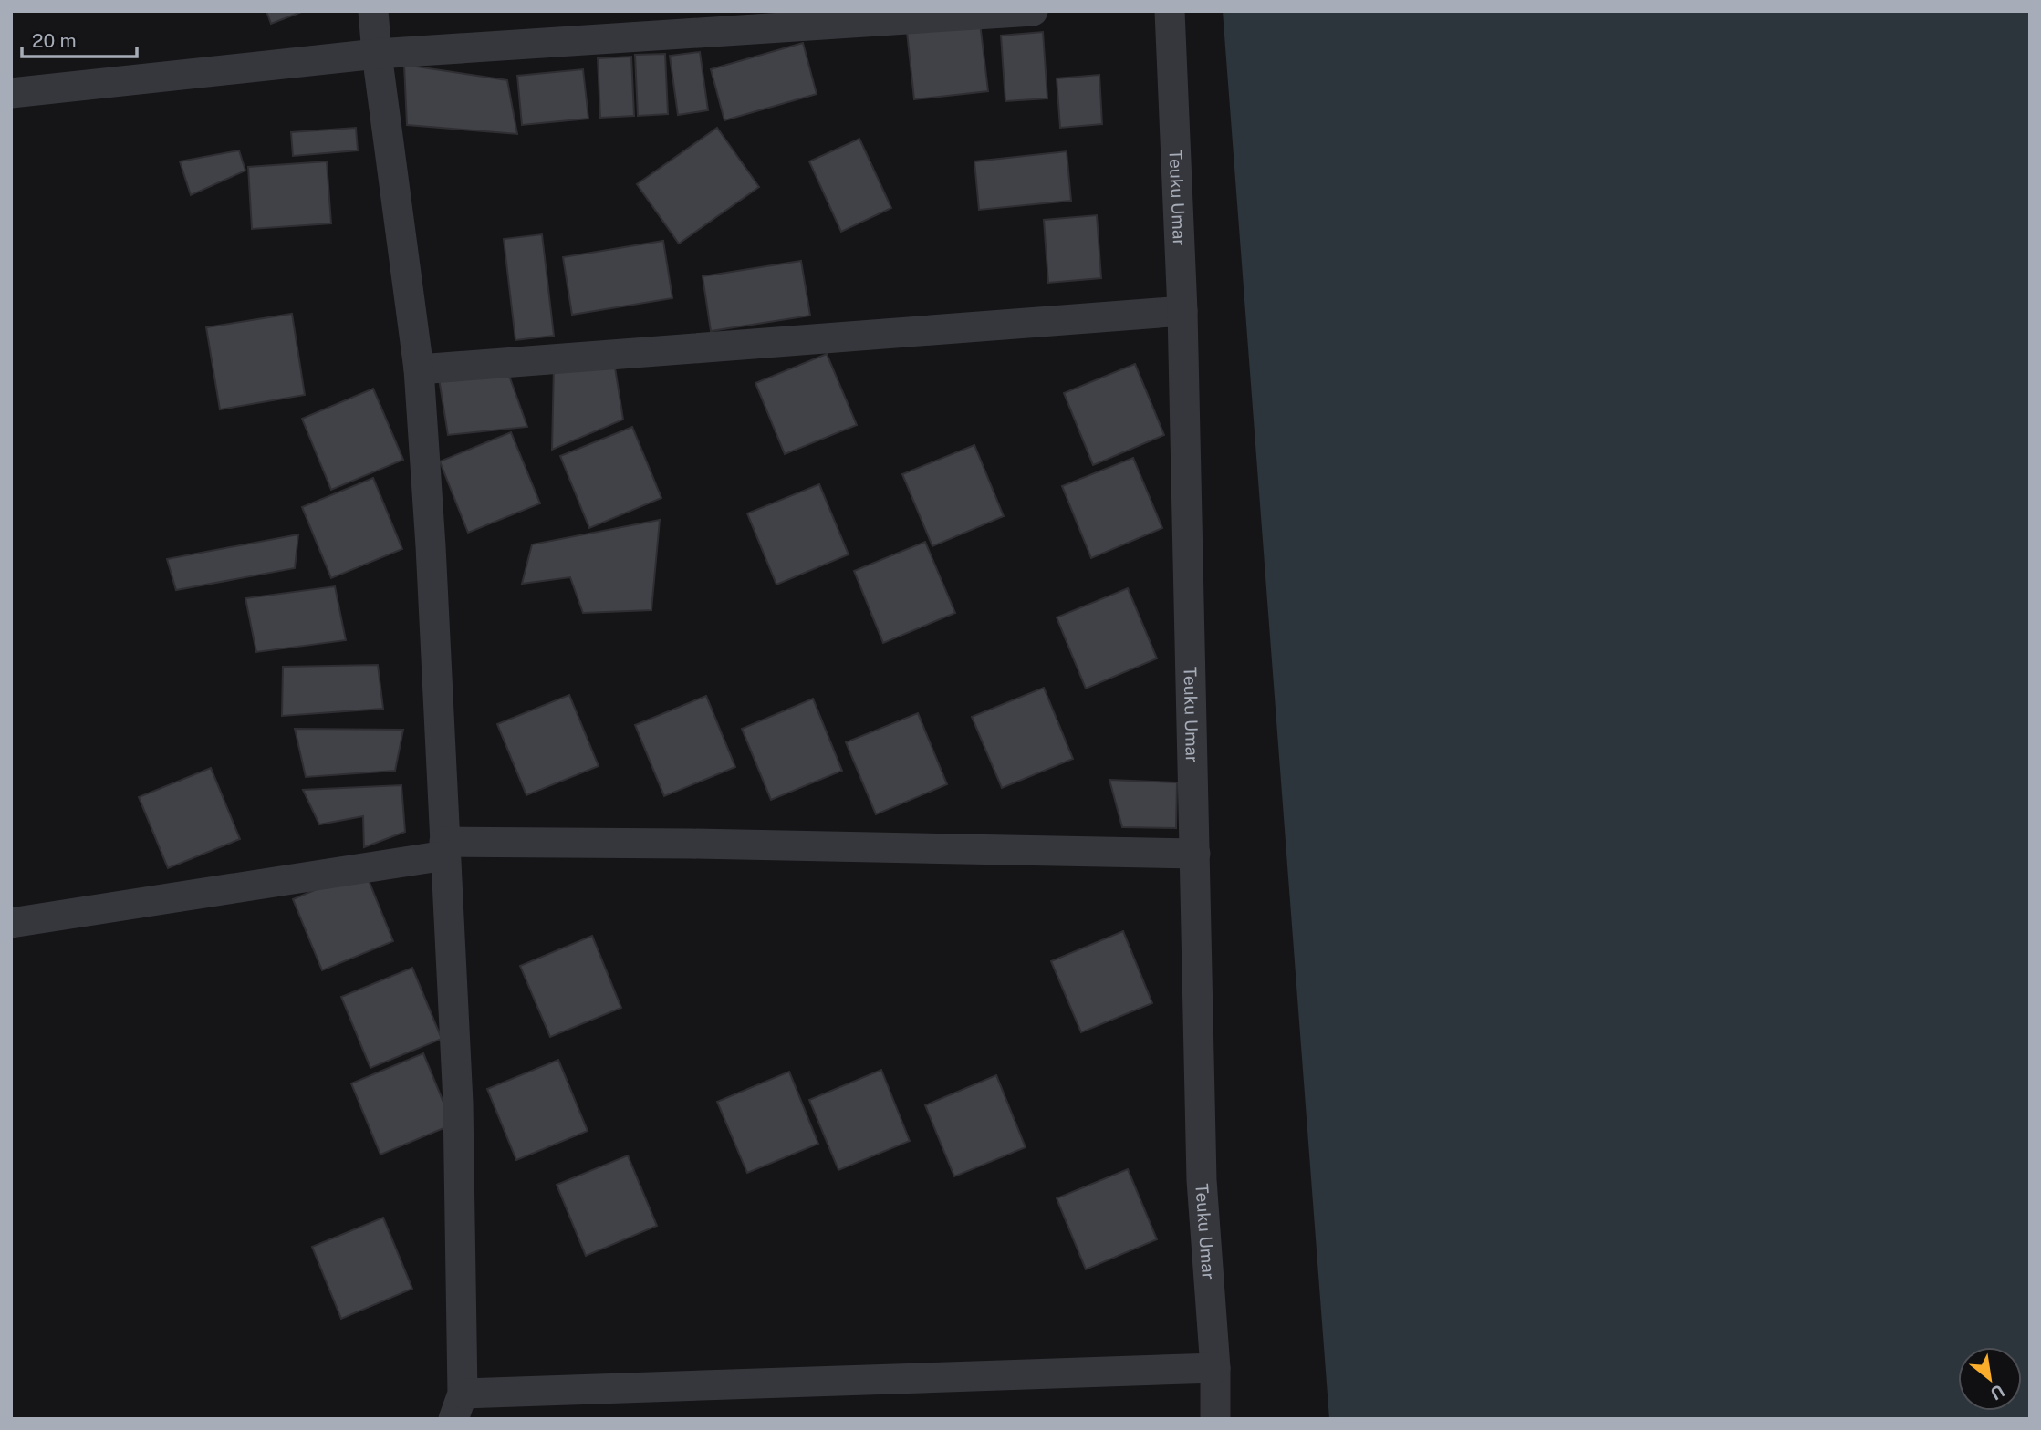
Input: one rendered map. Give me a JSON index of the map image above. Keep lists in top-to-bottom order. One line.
{"streets":{"street":["Teuku Umar"]},"scale_bar":"20 m","north":"bottom right"}
